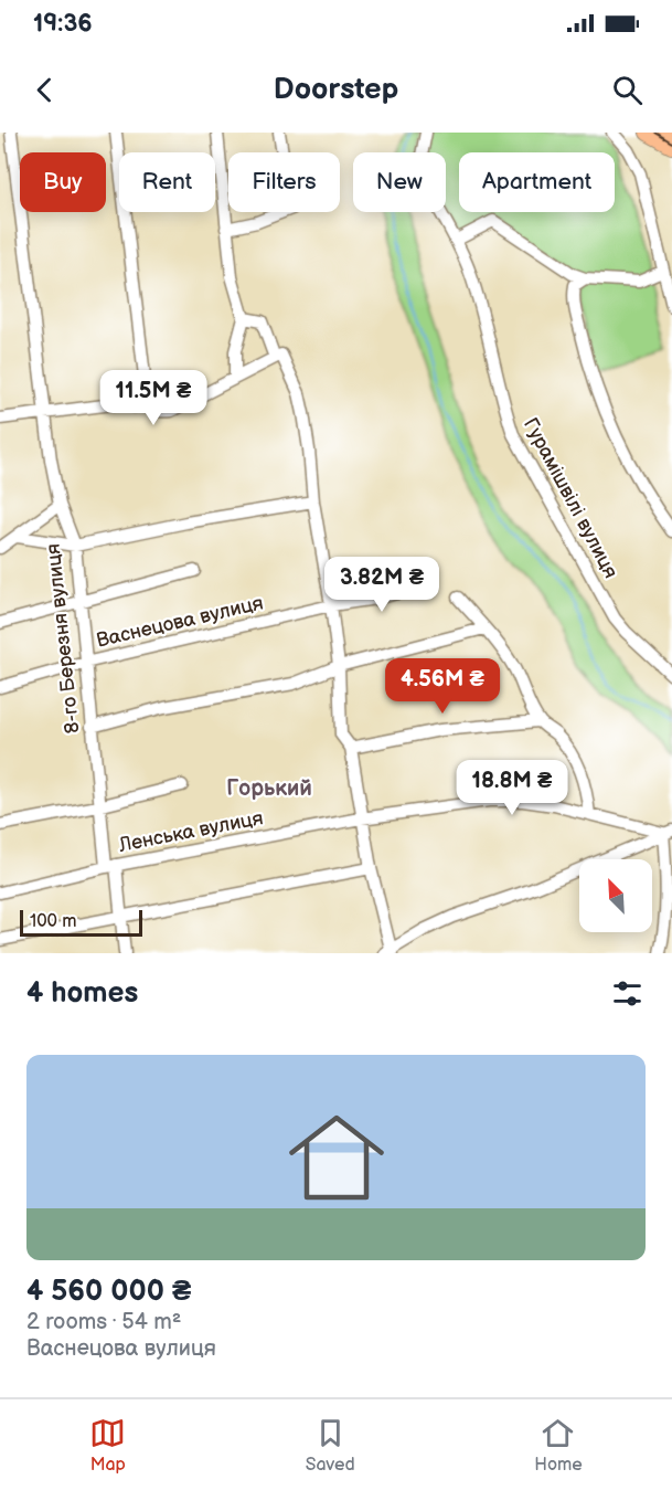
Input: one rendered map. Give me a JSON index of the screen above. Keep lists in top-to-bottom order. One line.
{"streets":{"street":["Гурамішвілі вулиця","Васнецова вулиця","8-го Березня вулиця","Ленська вулиця"]},"crossings":[["Васнецова вулиця","8-го Березня вулиця"],["8-го Березня вулиця","Ленська вулиця"]],"districts":["Горький"],"scale_bar":"100 m","north":"top left","page":{"status":"19:36","header":"Doorstep","chip":["Buy","Rent","Filters","New","Apartment"],"price":["11.5M ₴","3.82M ₴","4.56M ₴","18.8M ₴"],"scale":"100 m","heading":"4 homes","list":[{"name":"4 560 000 ₴","note":"2 rooms · 54 m² · Васнецова вулиця"}],"tabs":["Map","Saved","Home"]}}
